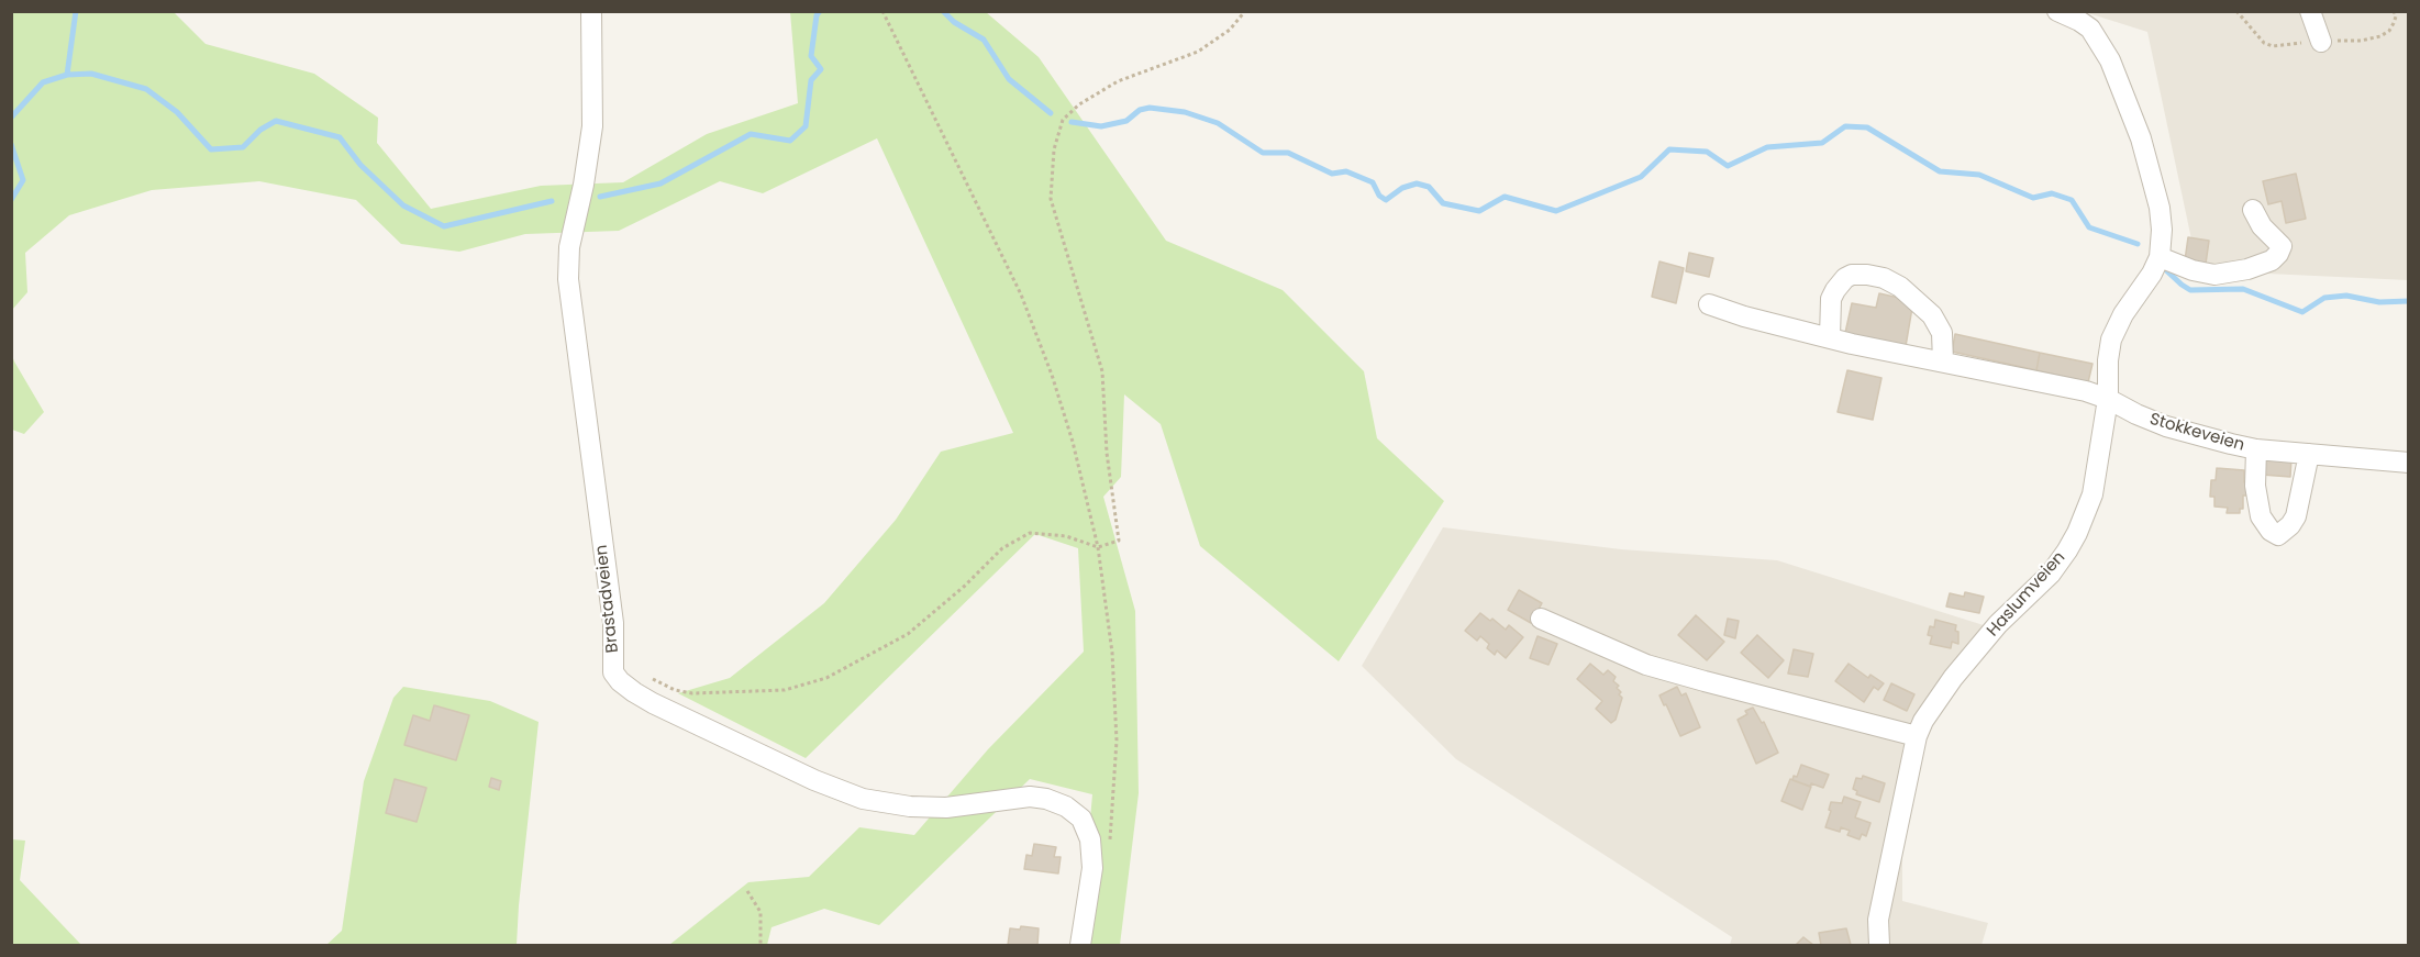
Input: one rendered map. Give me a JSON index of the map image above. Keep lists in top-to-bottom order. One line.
{"streets":{"street":["Stokkeveien","Haslumveien","Brastadveien"]},"crossings":[["Stokkeveien","Haslumveien"]]}
